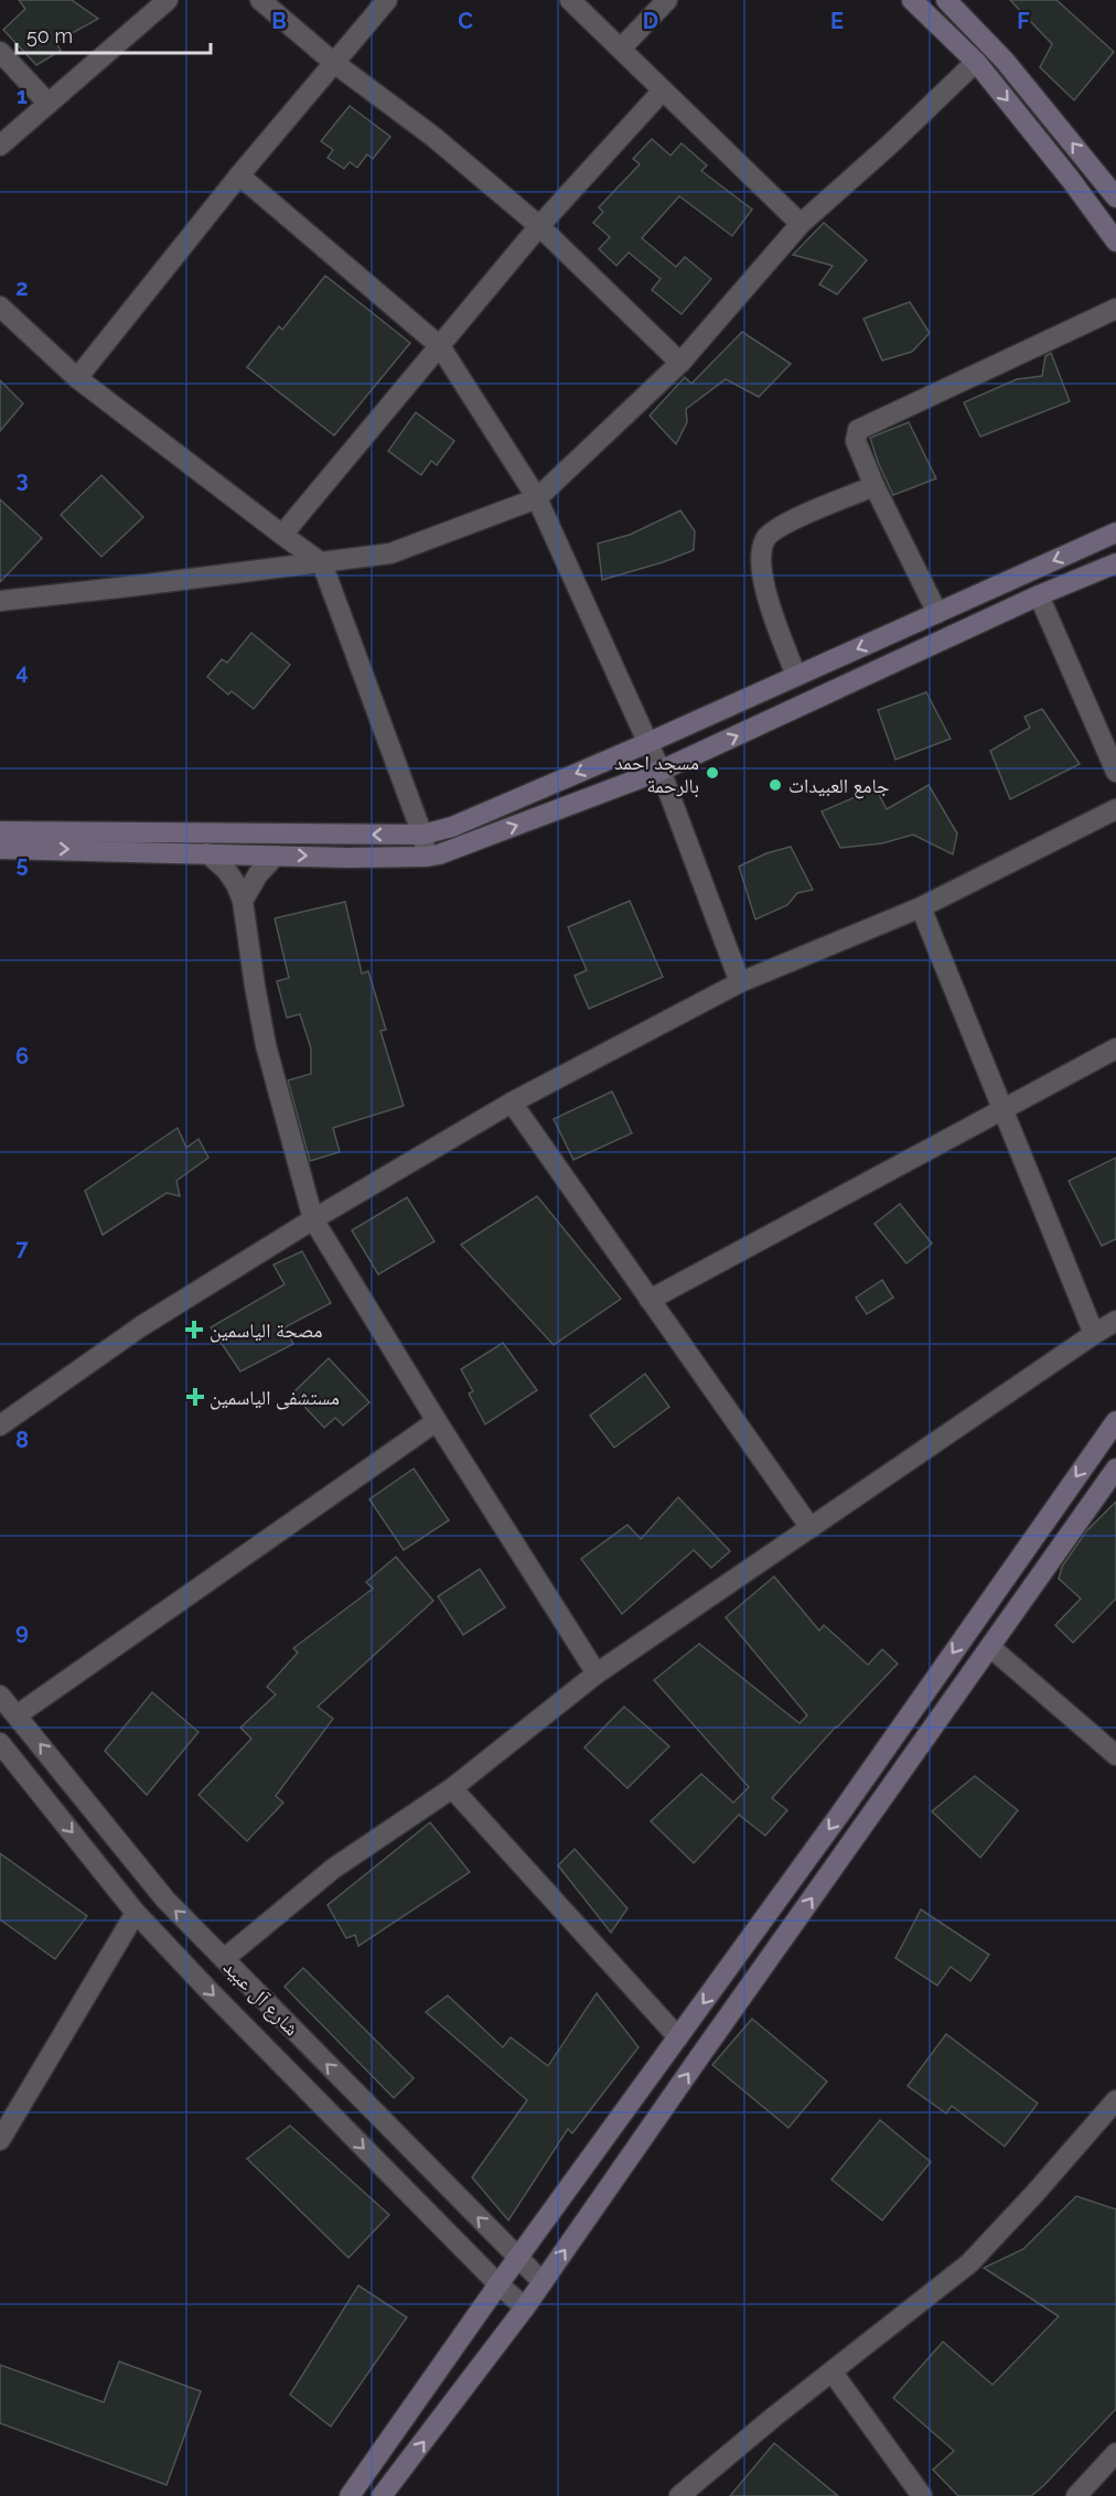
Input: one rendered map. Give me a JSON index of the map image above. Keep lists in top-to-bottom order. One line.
{"streets":{"street":["شارع آل عبيد"]},"places":{"other":["مسجد احمد بالرحمة","جامع العبيدات"],"health":["مصحة الياسمين","مستشفى الياسمين"]},"scale_bar":"50 m","grid":{"columns":["B","C","D","E","F"],"rows":["1","2","3","4","5","6","7","8","9"]}}
